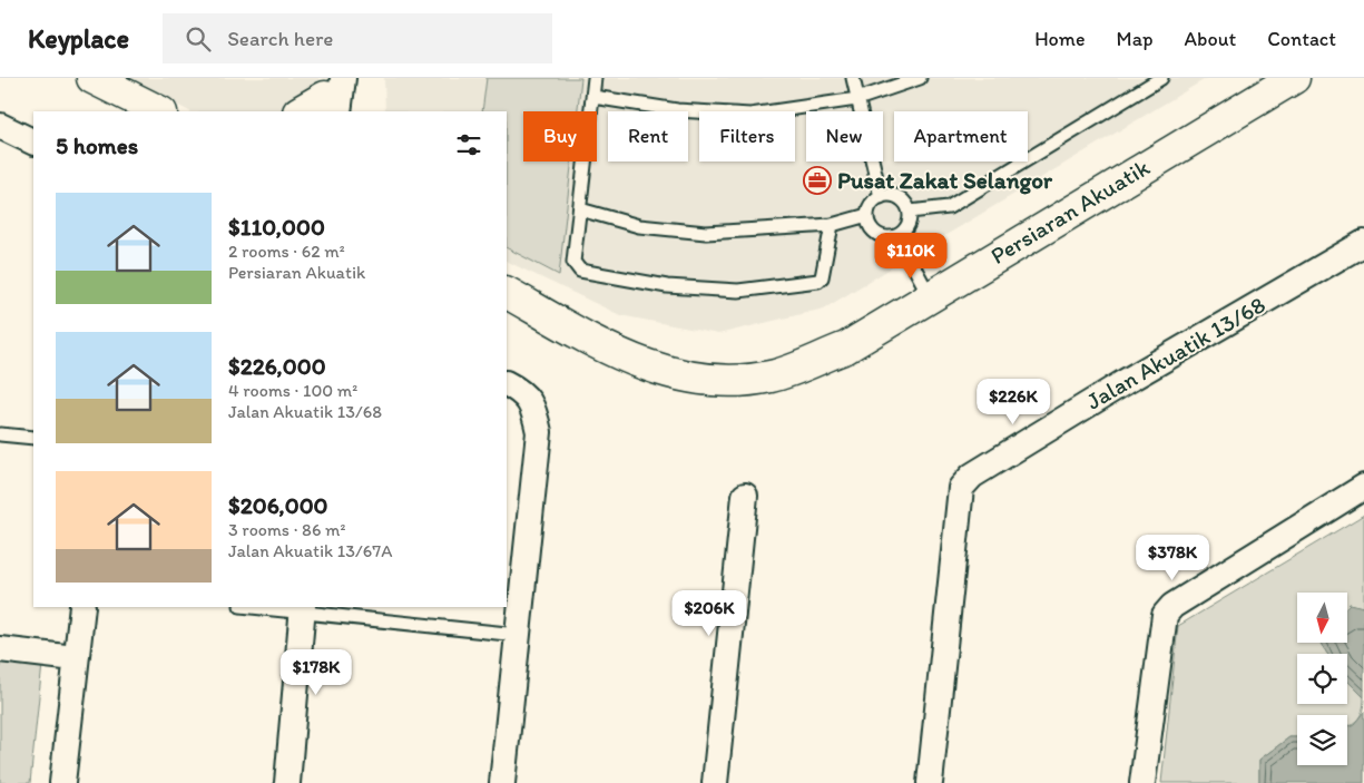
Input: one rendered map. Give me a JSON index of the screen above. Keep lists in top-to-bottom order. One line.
{"streets":{"street":["Persiaran Akuatik","Jalan Akuatik 13/68"]},"places":{"office":["Pusat Zakat Selangor"]},"north":"bottom","page":{"header":"Keyplace","search":"Search here","nav":["Home","Map","About","Contact"],"chip":["Buy","Rent","Filters","New","Apartment"],"heading":"5 homes","list":[{"name":"$110,000","note":"2 rooms · 62 m² · Persiaran Akuatik"},{"name":"$226,000","note":"4 rooms · 100 m² · Jalan Akuatik 13/68"},{"name":"$206,000","note":"3 rooms · 86 m² · Jalan Akuatik 13/67A"}],"price":["$110K","$226K","$378K","$206K","$178K"]}}
